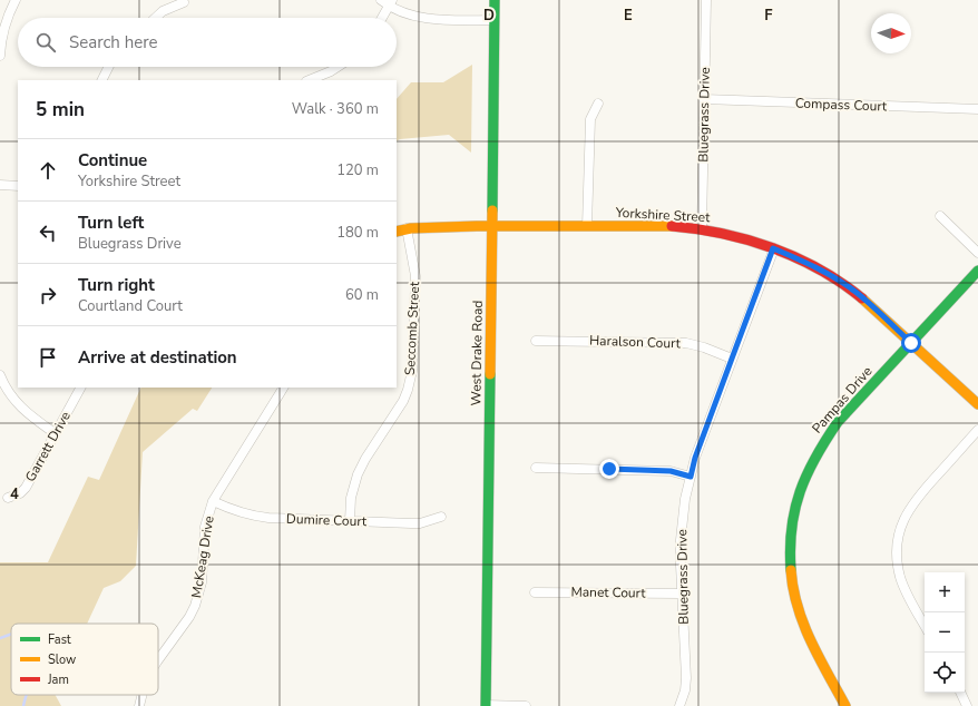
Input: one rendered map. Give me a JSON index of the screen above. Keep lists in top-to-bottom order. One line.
{"streets":{"street":["Compass Court","Bluegrass Drive","Yorkshire Street","Seccomb Street","Haralson Court","West Drake Road","Pampas Drive","Garrett Drive","Dumire Court","McKeag Drive","Manet Court"]},"crossings":[["Compass Court","Bluegrass Drive"],["Bluegrass Drive","Yorkshire Street"],["Bluegrass Drive","Haralson Court"],["Bluegrass Drive","Manet Court"],["Yorkshire Street","Seccomb Street"],["Yorkshire Street","West Drake Road"],["Yorkshire Street","Pampas Drive"],["Seccomb Street","Dumire Court"],["Dumire Court","McKeag Drive"]],"legend":["Fast","Slow","Jam"],"north":"right","page":{"search":"Search here","heading":["5 min","Walk · 360 m"],"list":[["Continue","Yorkshire Street","120 m"],["Turn left","Bluegrass Drive","180 m"],["Turn right","Courtland Court","60 m"],"Arrive at destination"],"map_buttons":["+","−"]},"grid":{"columns":["D","E","F"],"rows":["4"]}}
